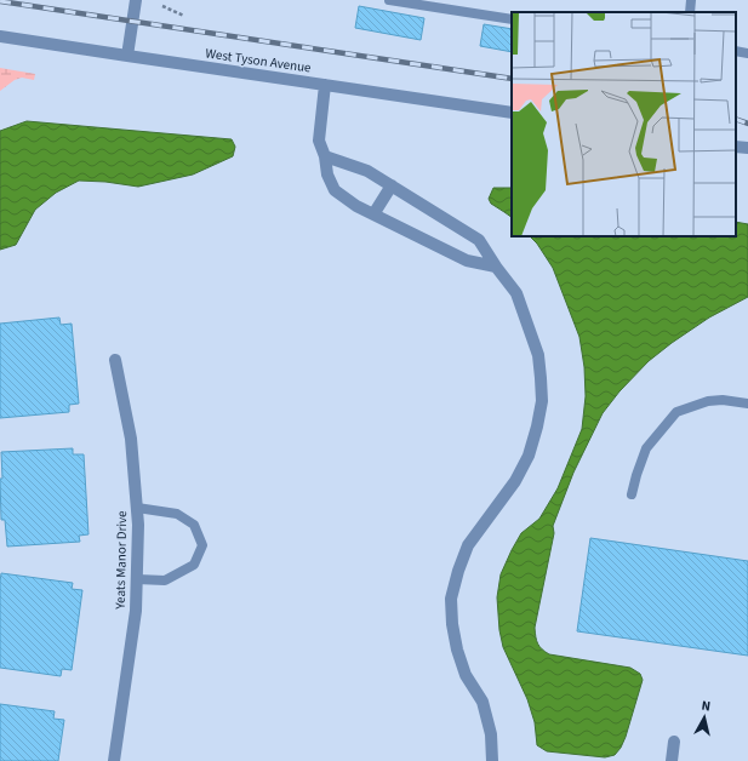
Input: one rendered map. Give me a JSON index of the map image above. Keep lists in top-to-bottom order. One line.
{"streets":{"street":["West Tyson Avenue","Yeats Manor Drive"]},"north":"top"}
